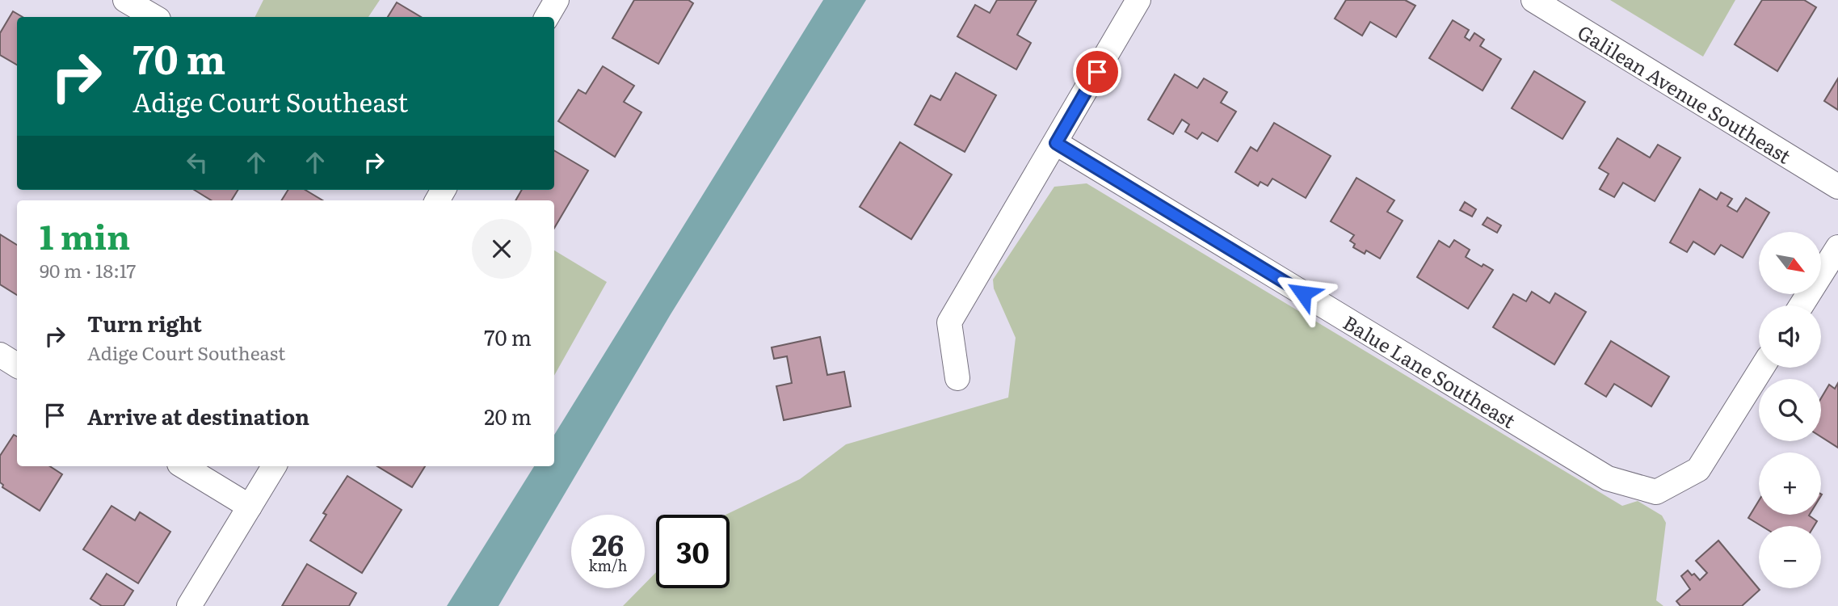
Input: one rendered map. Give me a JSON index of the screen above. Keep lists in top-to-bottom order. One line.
{"streets":{"street":["Galilean Avenue Southeast","Balue Lane Southeast"]},"north":"bottom right","page":{"turn":["70 m","Adige Court Southeast"],"heading":["1 min","90 m · 18:17"],"map_buttons":["+","−"],"list":[{"name":"Turn right","note":"Adige Court Southeast","value":"70 m"},{"name":"Arrive at destination","value":"20 m"}],"speed":"26 km/h","limit":"30"}}
